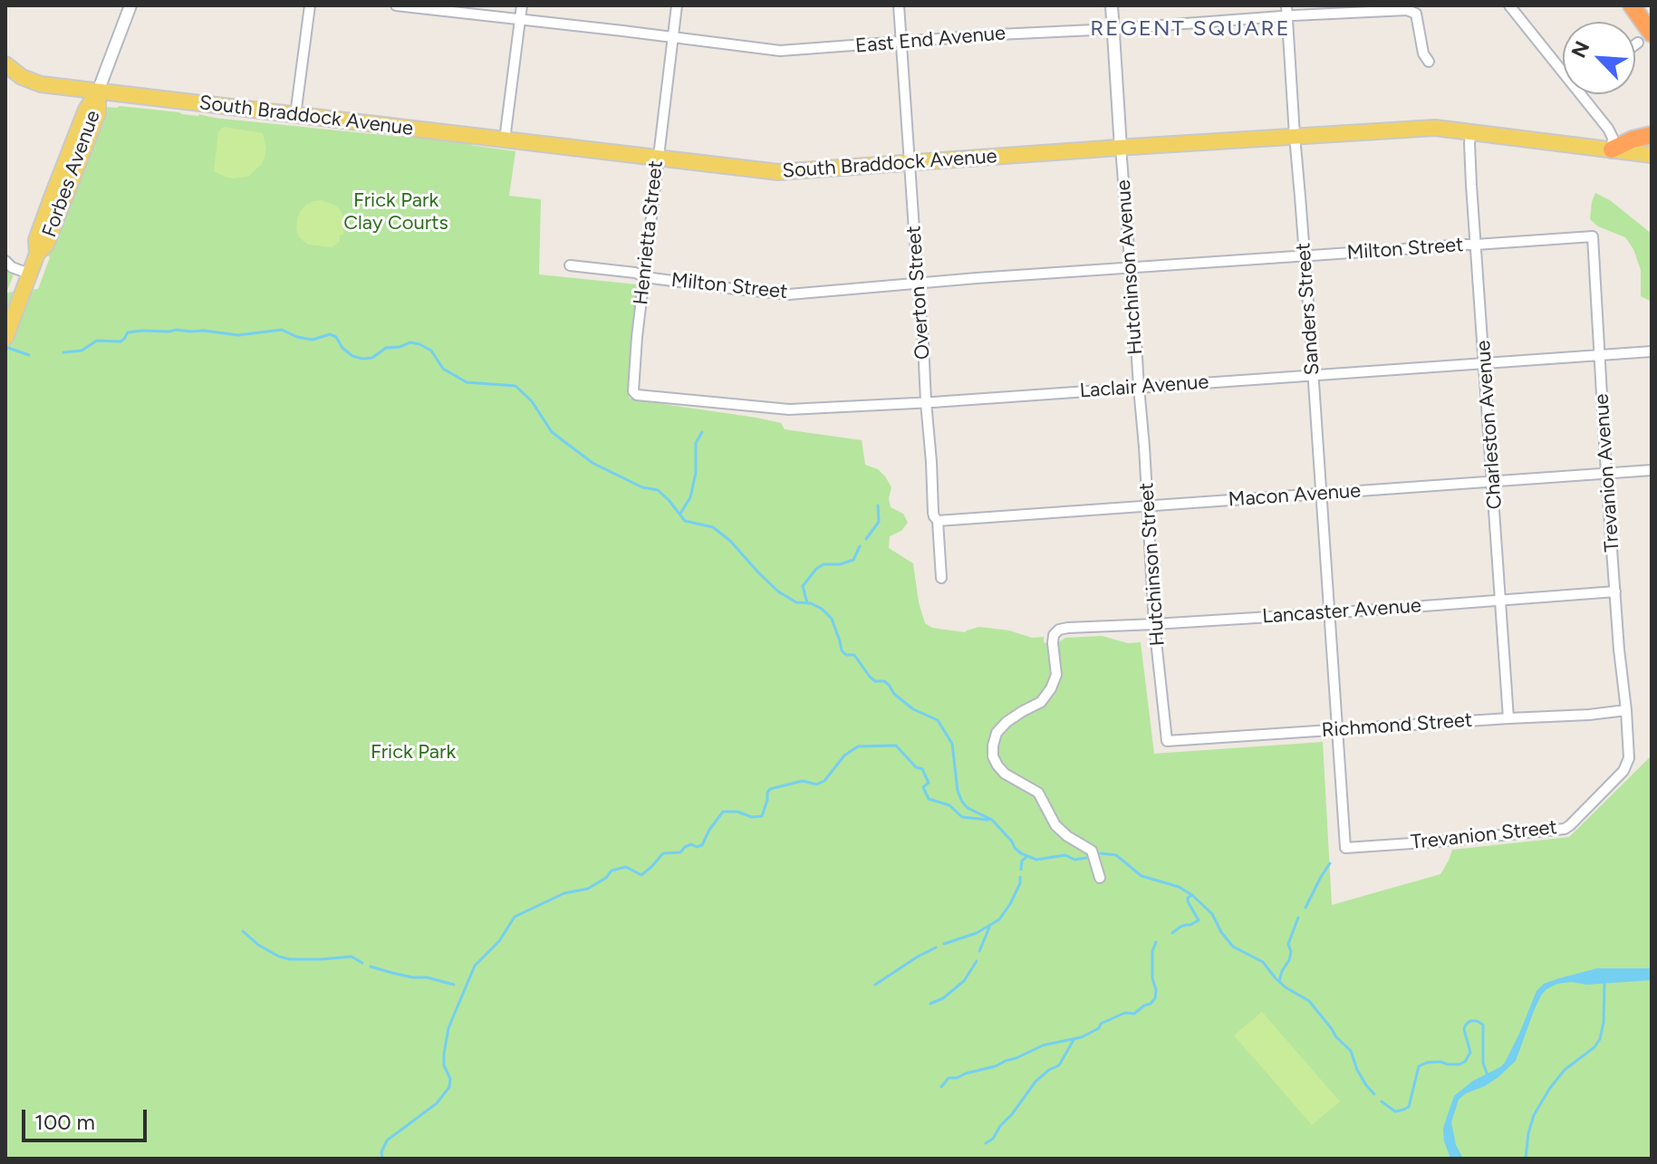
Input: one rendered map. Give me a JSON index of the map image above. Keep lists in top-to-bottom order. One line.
{"streets":{"main road":["South Braddock Avenue","Forbes Avenue"],"street":["East End Avenue","Henrietta Street","Milton Street","Hutchinson Avenue","Overton Street","Sanders Street","Laclair Avenue","Charleston Avenue","Trevanion Avenue","Macon Avenue","Hutchinson Street","Lancaster Avenue","Richmond Street","Trevanion Street"]},"crossings":[["East End Avenue","Henrietta Street"],["East End Avenue","Overton Street"],["East End Avenue","Sanders Street"],["South Braddock Avenue","Forbes Avenue"],["South Braddock Avenue","Henrietta Street"],["South Braddock Avenue","Hutchinson Avenue"],["South Braddock Avenue","Overton Street"],["South Braddock Avenue","Sanders Street"],["South Braddock Avenue","Charleston Avenue"],["Henrietta Street","Milton Street"],["Henrietta Street","Laclair Avenue"],["Milton Street","Hutchinson Avenue"],["Milton Street","Overton Street"],["Milton Street","Sanders Street"],["Milton Street","Charleston Avenue"],["Milton Street","Trevanion Avenue"],["Hutchinson Avenue","Laclair Avenue"],["Hutchinson Avenue","Hutchinson Street"],["Overton Street","Laclair Avenue"],["Overton Street","Macon Avenue"],["Sanders Street","Laclair Avenue"],["Sanders Street","Macon Avenue"],["Sanders Street","Lancaster Avenue"],["Sanders Street","Richmond Street"],["Sanders Street","Trevanion Street"],["Laclair Avenue","Charleston Avenue"],["Laclair Avenue","Trevanion Avenue"],["Laclair Avenue","Hutchinson Street"],["Charleston Avenue","Macon Avenue"],["Charleston Avenue","Lancaster Avenue"],["Charleston Avenue","Richmond Street"],["Trevanion Avenue","Macon Avenue"],["Trevanion Avenue","Lancaster Avenue"],["Trevanion Avenue","Richmond Street"],["Trevanion Avenue","Trevanion Street"],["Macon Avenue","Hutchinson Street"],["Hutchinson Street","Lancaster Avenue"],["Hutchinson Street","Richmond Street"],["Richmond Street","Trevanion Street"]],"districts":["REGENT SQUARE"],"parks":["Frick Park Clay Courts","Frick Park"],"scale_bar":"100 m","north":"top left"}
